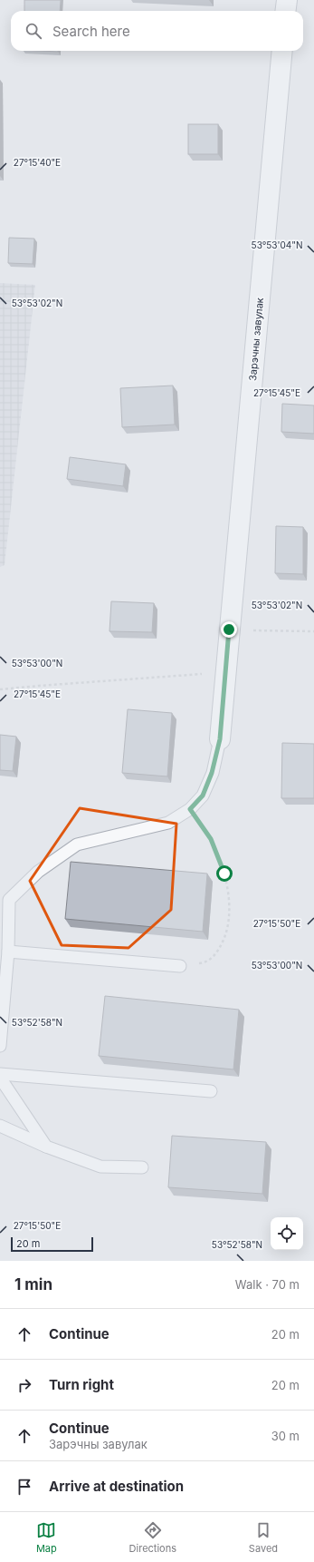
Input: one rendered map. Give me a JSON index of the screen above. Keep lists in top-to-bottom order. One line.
{"streets":{"street":["Зарэчны завулак"]},"scale_bar":"20 m","page":{"search":"Search here","scale":"20 m","heading":["1 min","Walk · 70 m"],"list":[["Continue","20 m"],["Turn right","20 m"],["Continue","Зарэчны завулак","30 m"],"Arrive at destination"],"nav":["Map","Directions","Saved"]},"coordinates":["27°15'40\"E","53°53'04\"N","53°53'02\"N","27°15'45\"E","53°53'00\"N","27°15'50\"E","53°52'58\"N"]}
